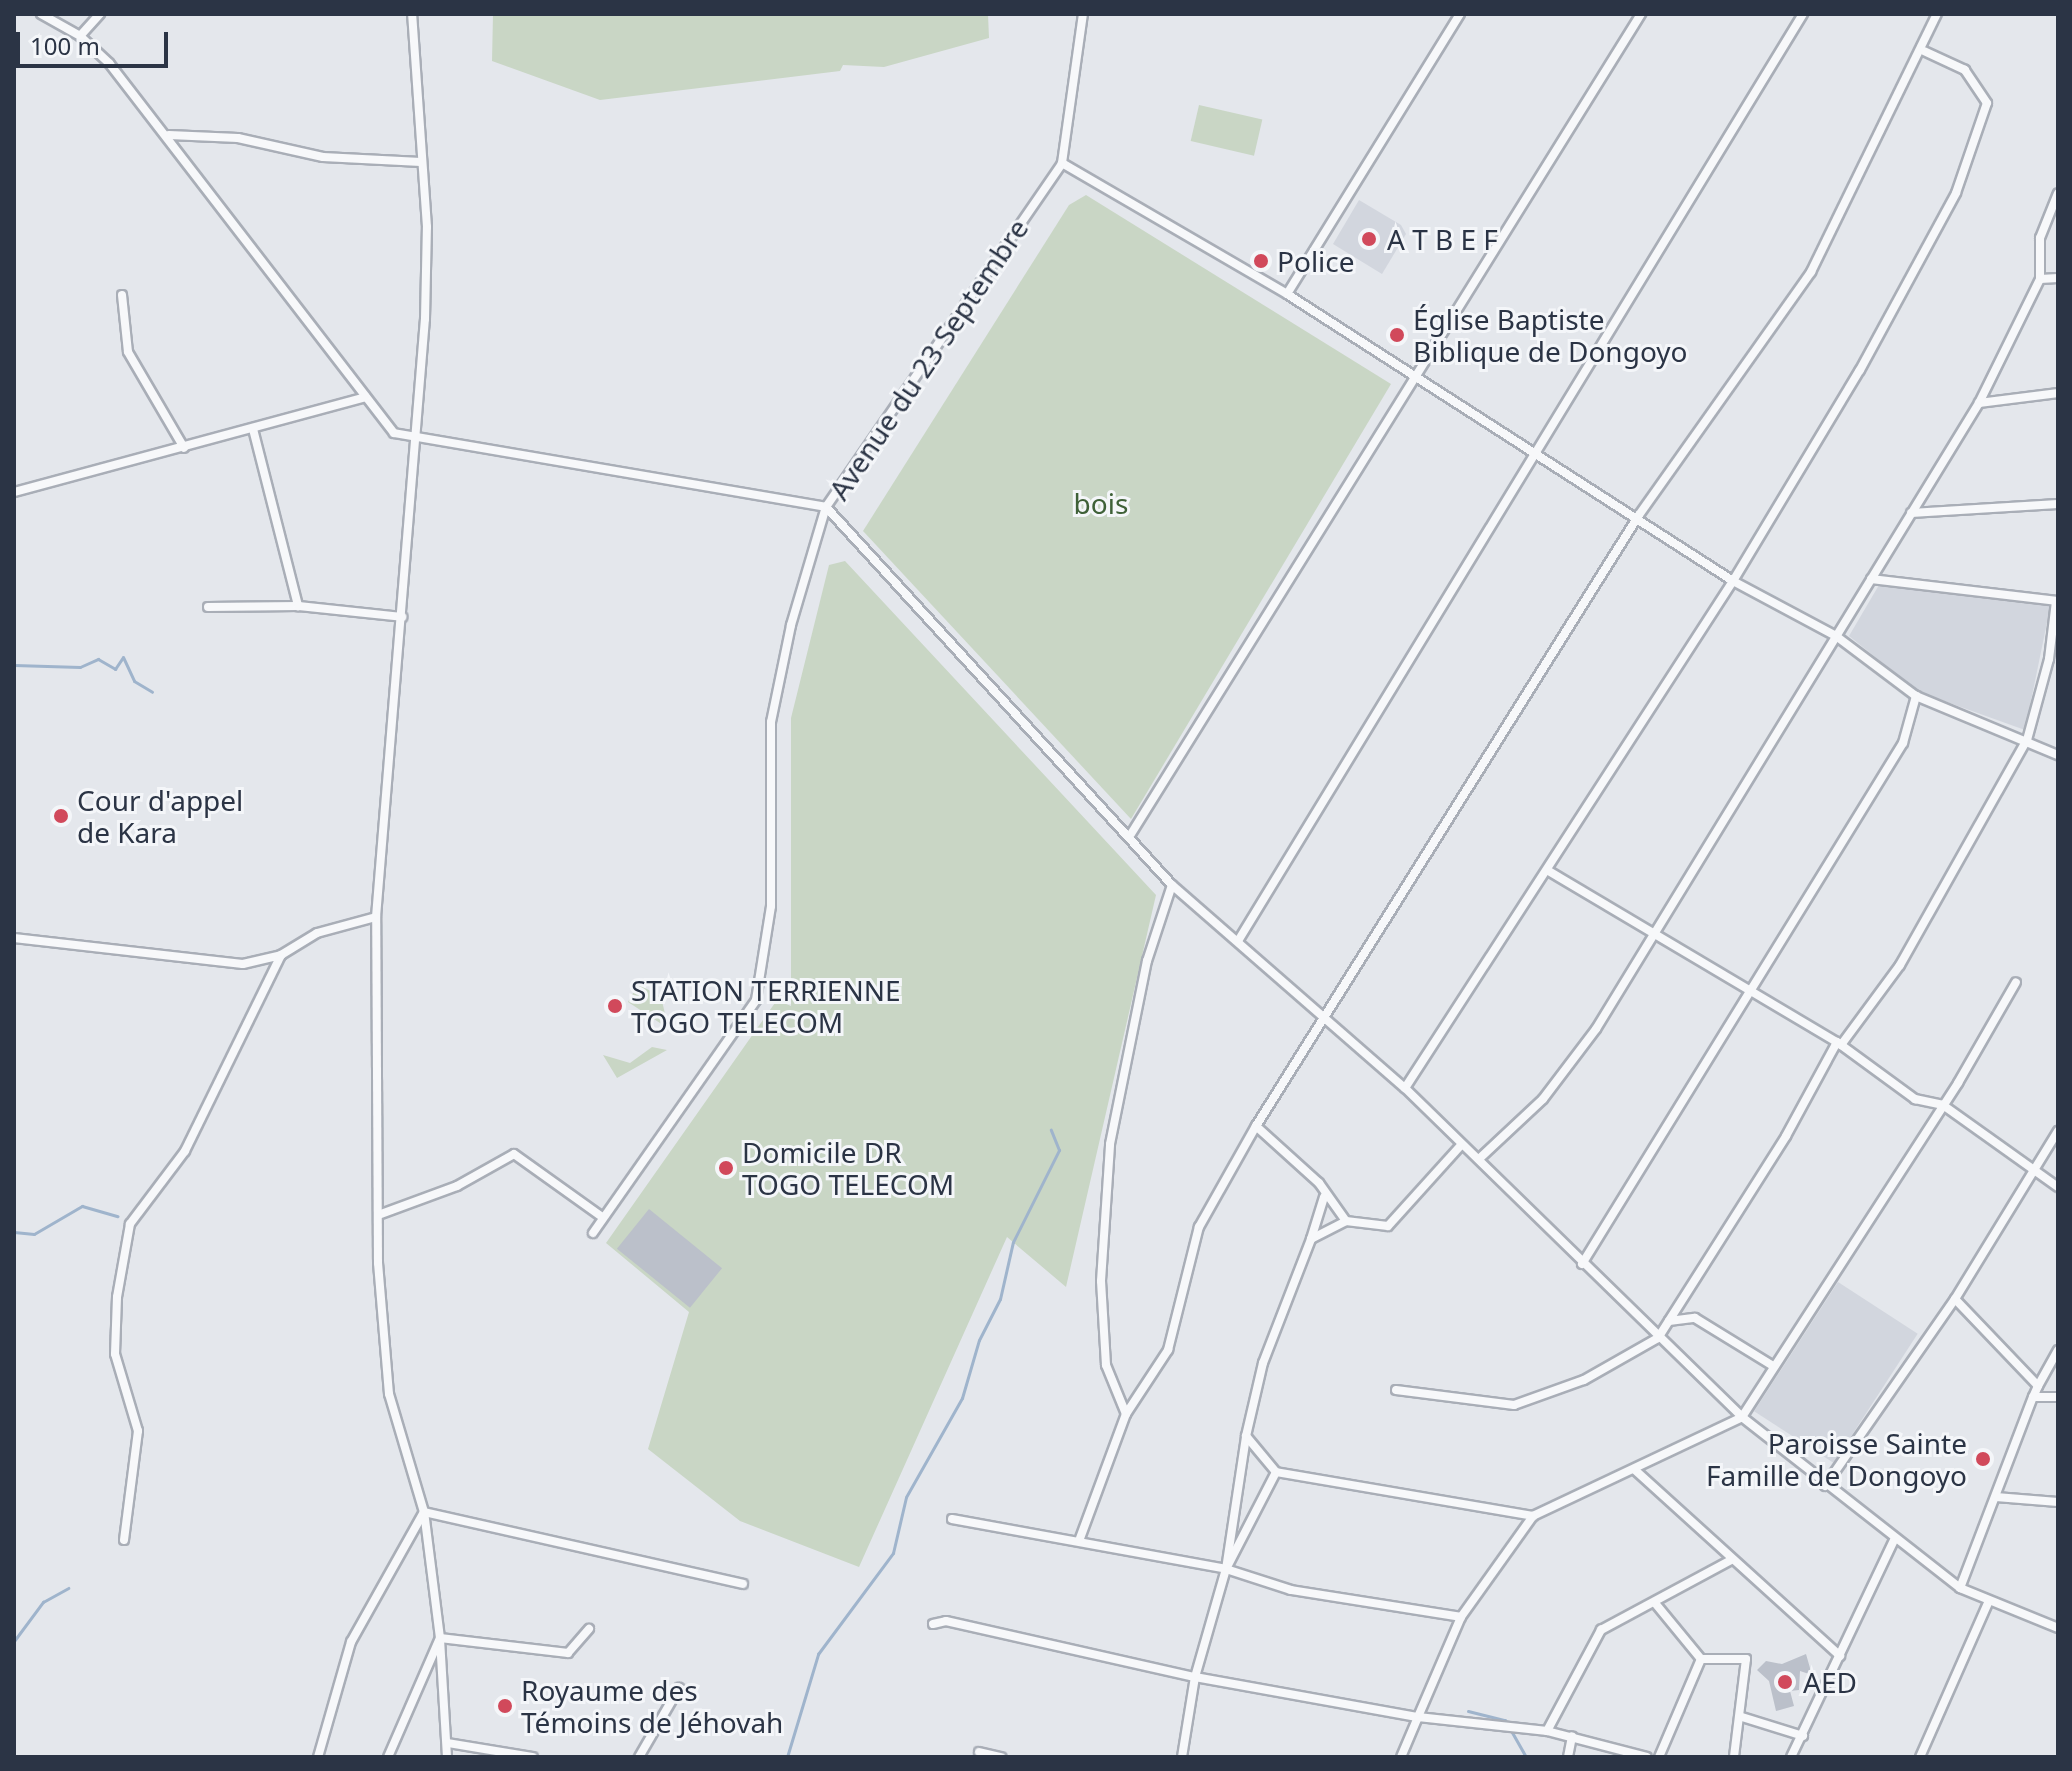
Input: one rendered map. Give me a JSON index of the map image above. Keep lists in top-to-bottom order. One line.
{"streets":{"street":["Avenue du 23 Septembre"]},"parks":["bois"],"places":["A T B E F","Police","Église Baptiste Biblique de Dongoyo","Cour d'appel de Kara","STATION TERRIENNE TOGO TELECOM","Domicile DR TOGO TELECOM","Paroisse Sainte Famille de Dongoyo","AED","Royaume des Témoins de Jéhovah"],"scale_bar":"100 m"}
